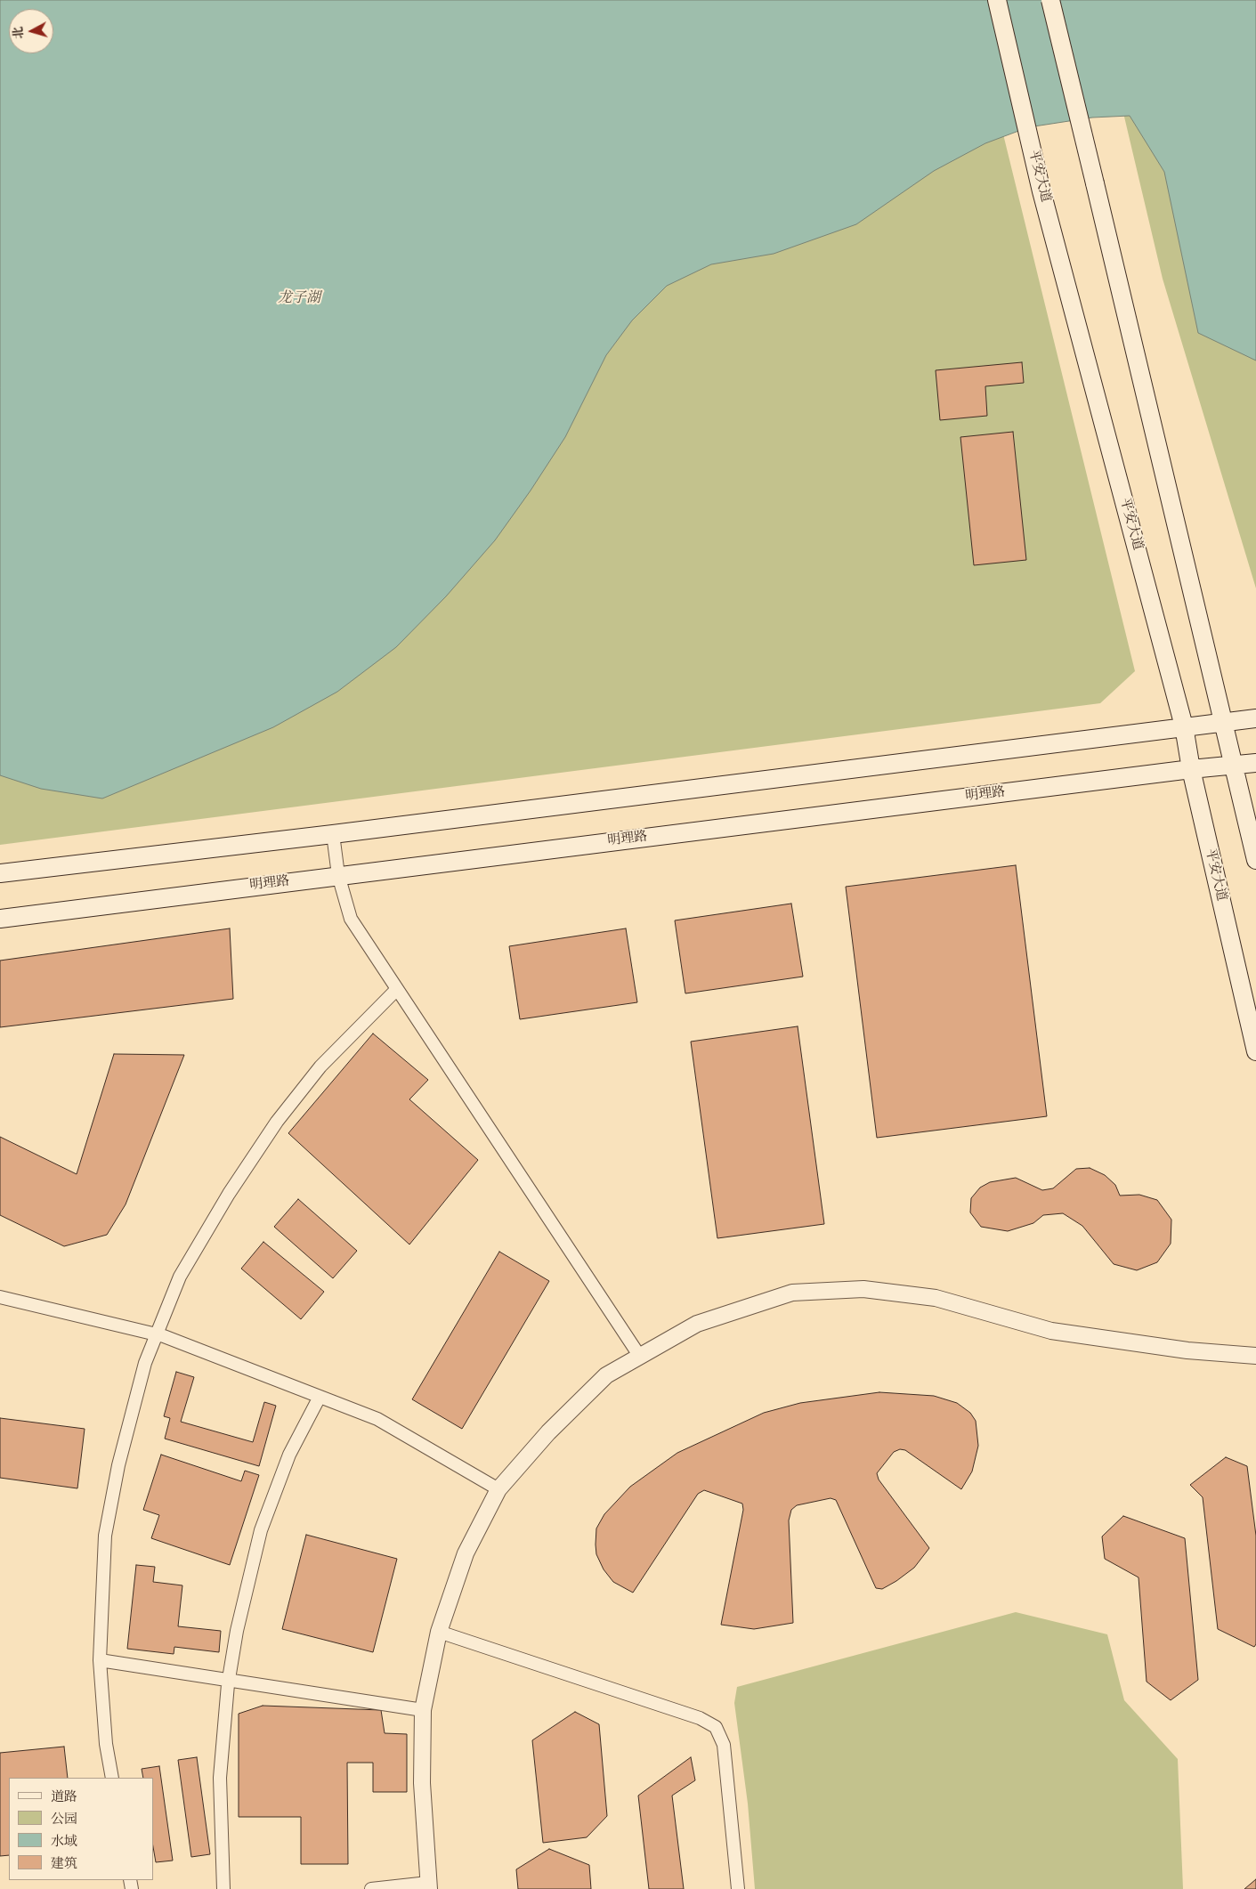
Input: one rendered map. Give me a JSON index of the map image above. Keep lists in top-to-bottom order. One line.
{"streets":{"main road":["平安大道","明理路"]},"crossings":[["平安大道","明理路"]],"water":["龙子湖"],"legend":["道路","公园","水域","建筑"],"north":"left"}
